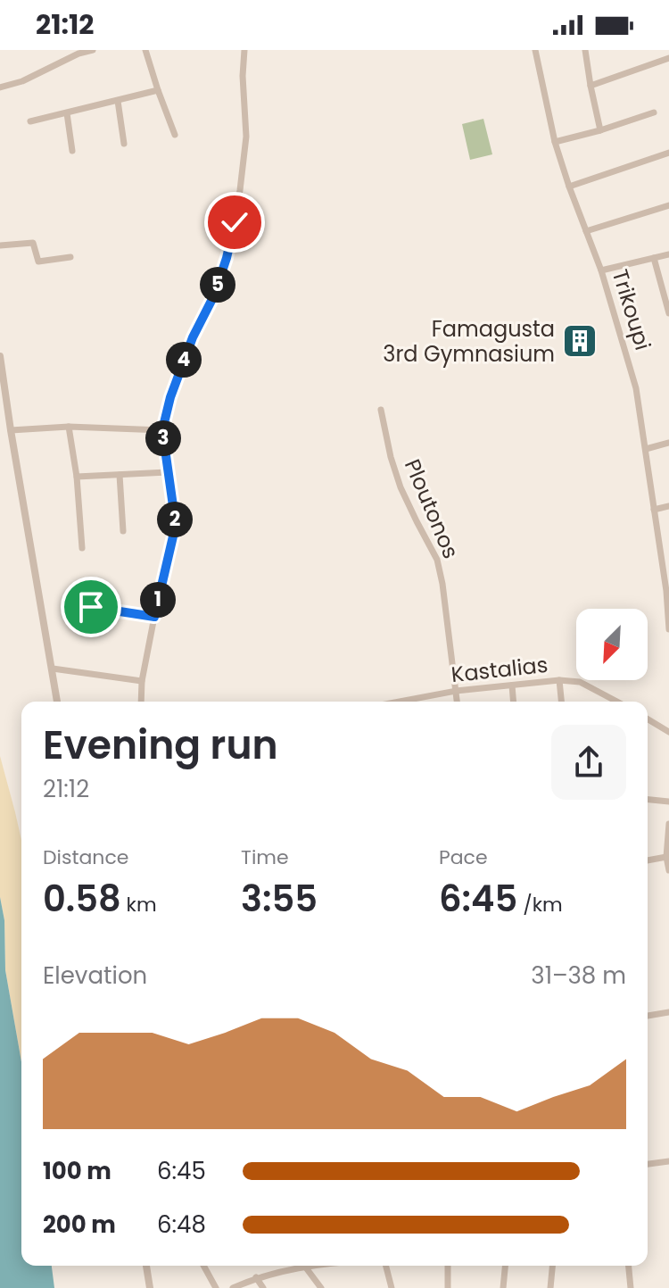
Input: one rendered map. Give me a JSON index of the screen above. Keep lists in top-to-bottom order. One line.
{"streets":{"street":["Trikoupi","Ploutonos","Kastalias"]},"crossings":[["Ploutonos","Kastalias"]],"places":{"building":["Famagusta 3rd Gymnasium"]},"north":"bottom left","page":{"status":"21:12","pins":["5","4","3","2","1"],"heading":["Evening run","21:12"],"stats":[["Distance","0.58 km"],["Time","3:55"],["Pace","6:45 /km"]],"chart":["Elevation","31–38 m"],"list":[{"name":"100 m","note":"6:45"},{"name":"200 m","note":"6:48"}]}}
